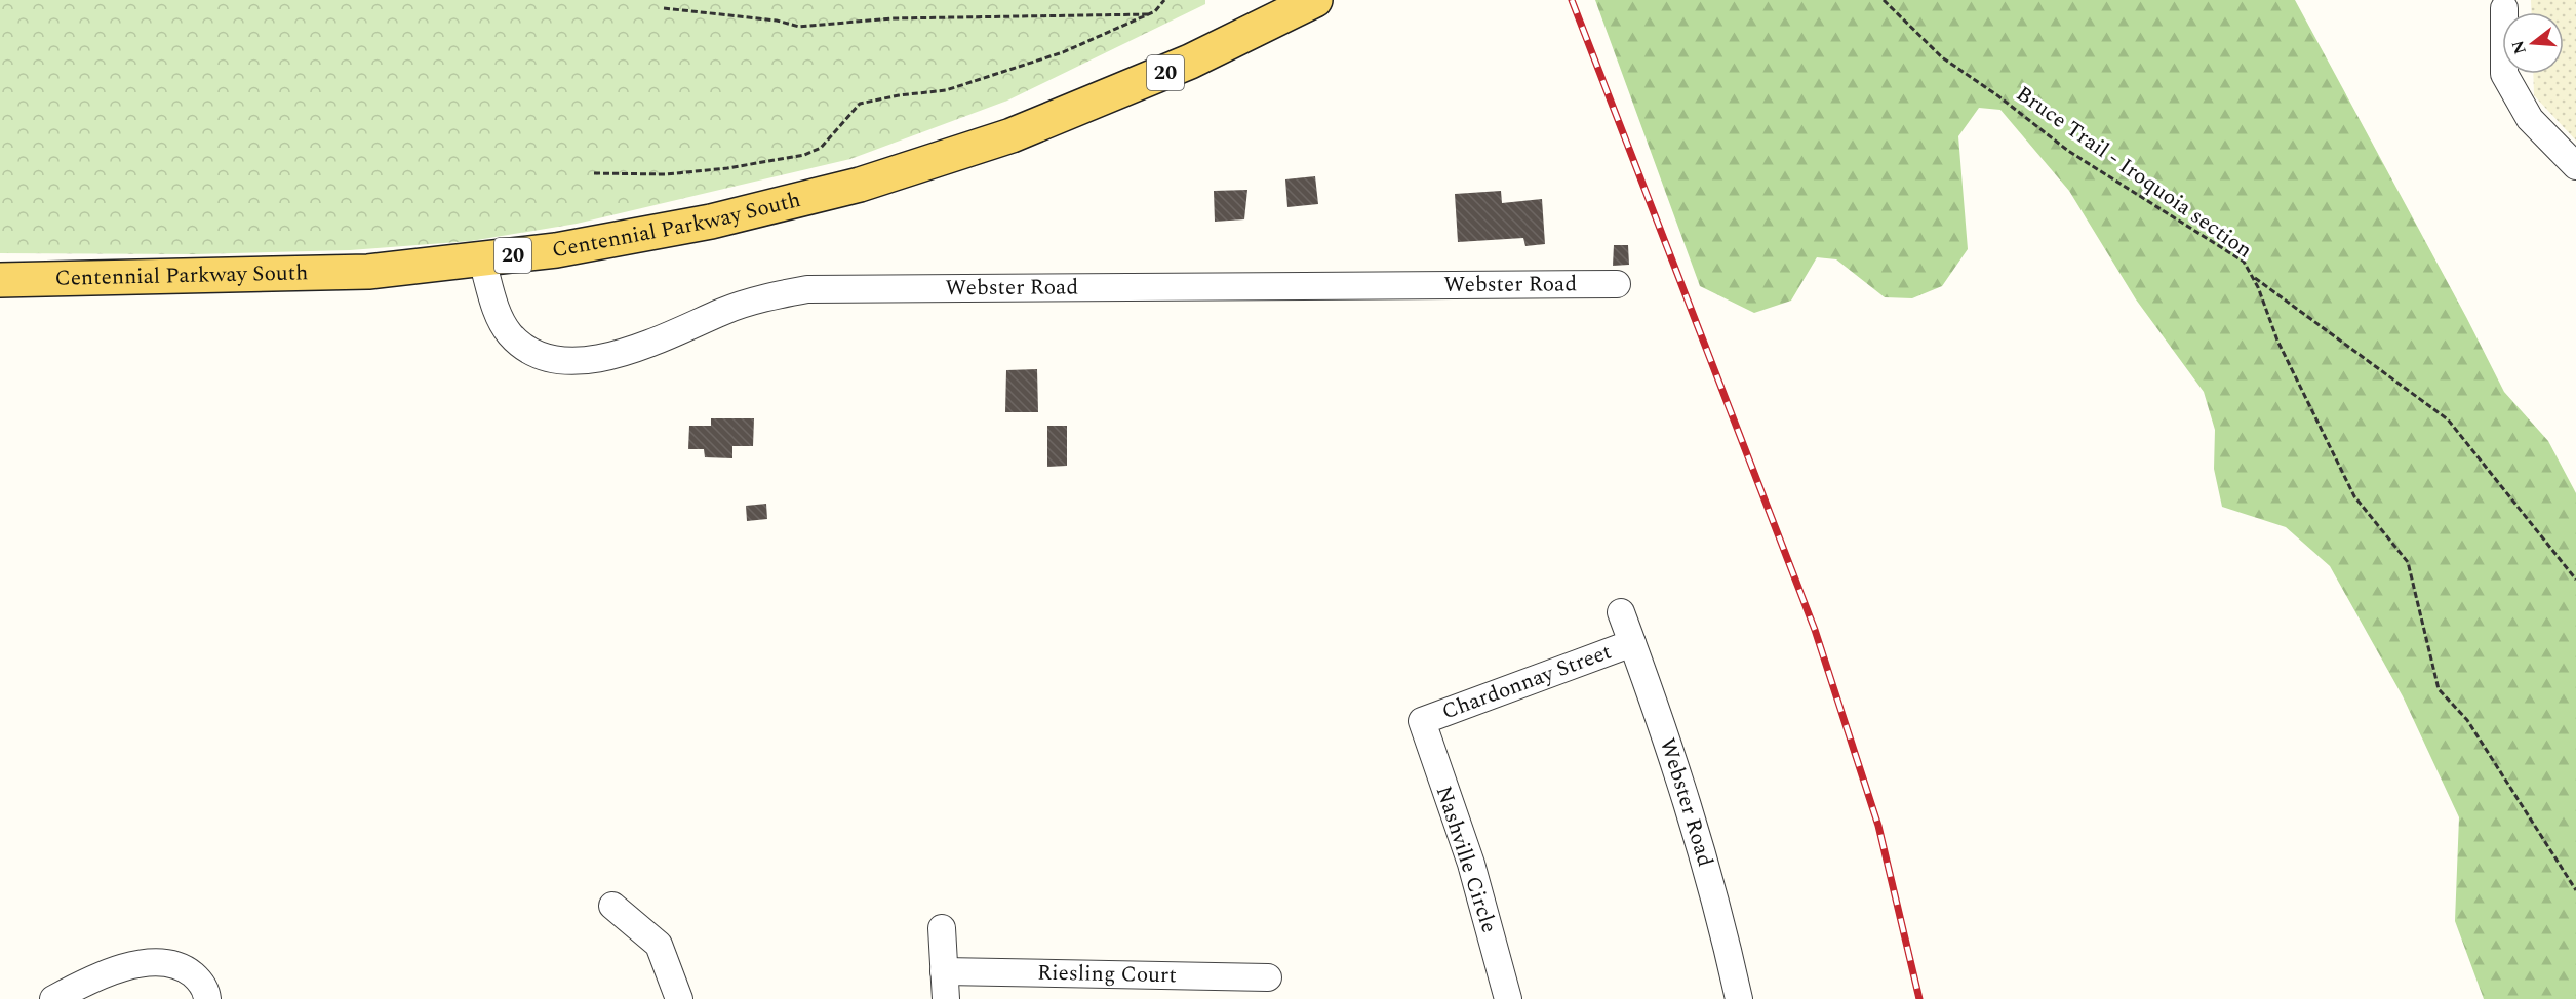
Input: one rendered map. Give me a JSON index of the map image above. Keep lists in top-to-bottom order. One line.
{"streets":{"main road":["20","Centennial Parkway South"],"street":["Webster Road","Chardonnay Street","Nashville Circle","Riesling Court"],"path":["Bruce Trail - Iroquoia section"]},"crossings":[["Centennial Parkway South","Webster Road"],["Webster Road","Chardonnay Street"],["Chardonnay Street","Nashville Circle"]],"north":"left"}
